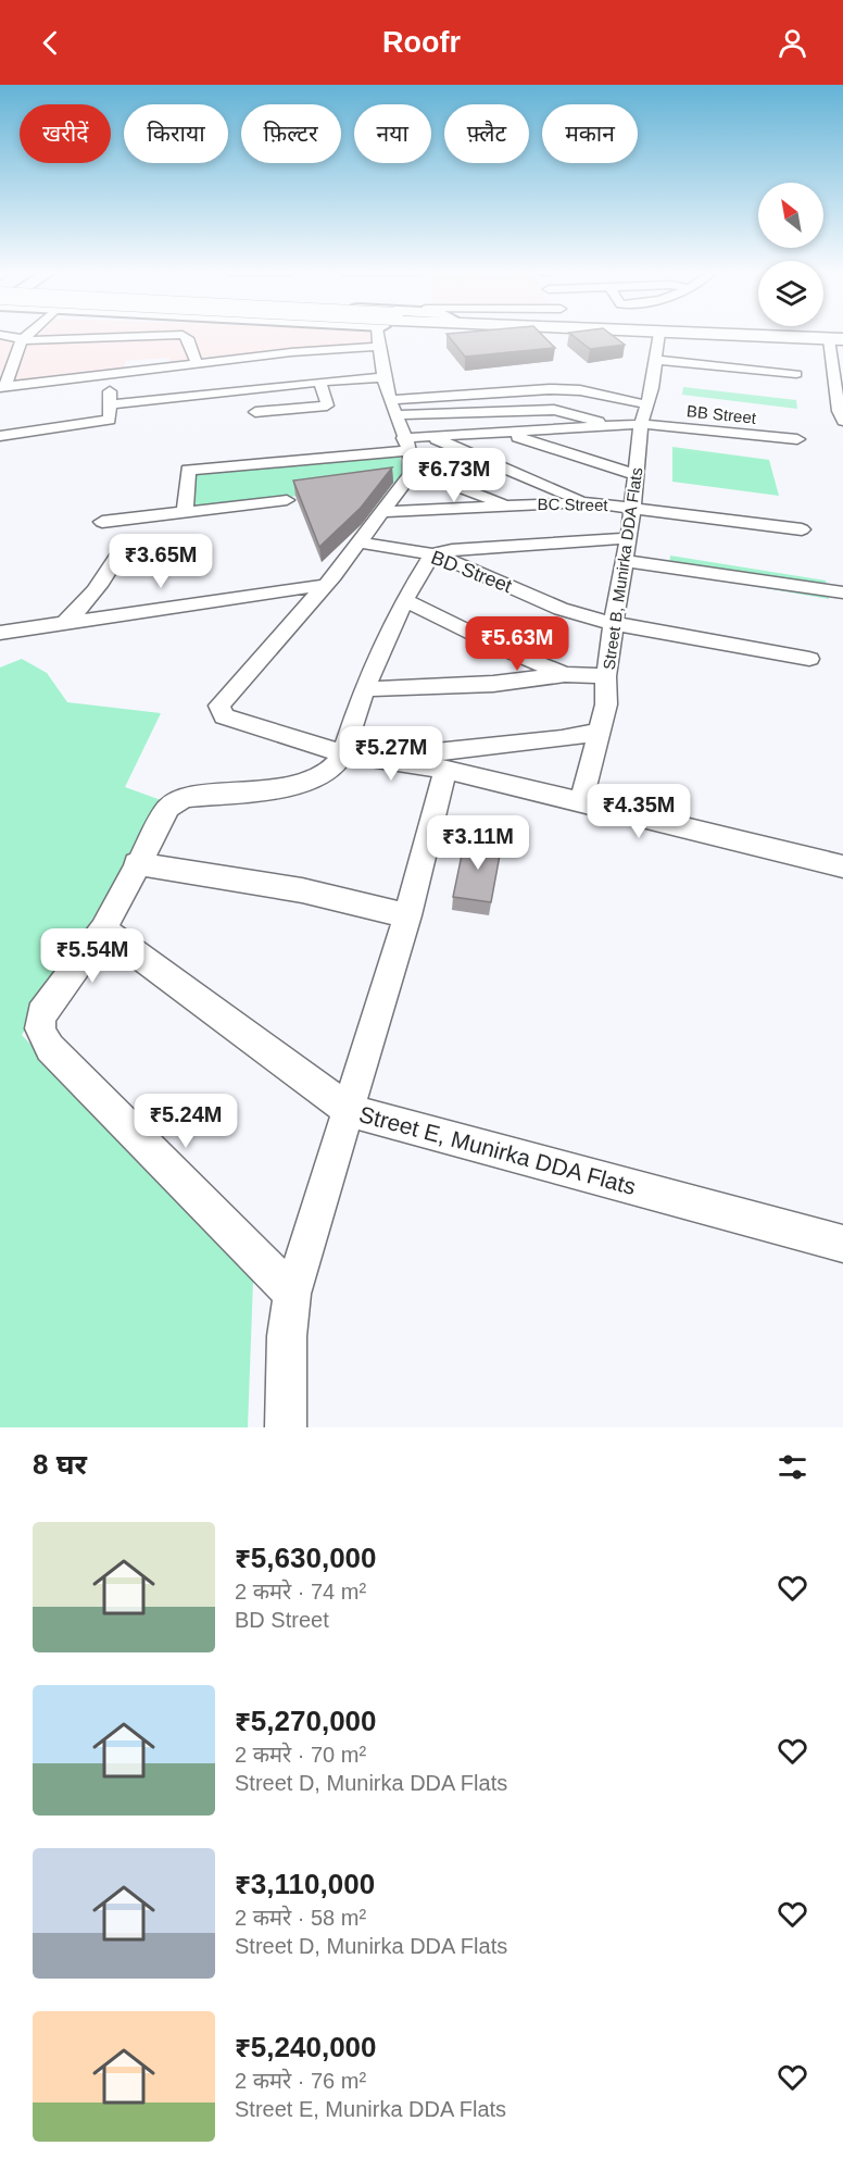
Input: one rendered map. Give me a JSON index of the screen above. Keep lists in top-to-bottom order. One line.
{"streets":{"street":["BB Street","BC Street","Street B, Munirka DDA Flats","BD Street","Street E, Munirka DDA Flats"]},"crossings":[["BB Street","Street B, Munirka DDA Flats"],["BC Street","Street B, Munirka DDA Flats"],["Street B, Munirka DDA Flats","BD Street"]],"north":"top left","page":{"header":"Roofr","chip":["खरीदें","किराया","फ़िल्टर","नया","फ़्लैट","मकान"],"price":["₹6.73M","₹3.65M","₹5.63M","₹5.27M","₹4.35M","₹3.11M","₹5.54M","₹5.24M"],"heading":"8 घर","list":[{"name":"₹5,630,000","note":"2 कमरे · 74 m² · BD Street"},{"name":"₹5,270,000","note":"2 कमरे · 70 m² · Street D, Munirka DDA Flats"},{"name":"₹3,110,000","note":"2 कमरे · 58 m² · Street D, Munirka DDA Flats"},{"name":"₹5,240,000","note":"2 कमरे · 76 m² · Street E, Munirka DDA Flats"}]}}
